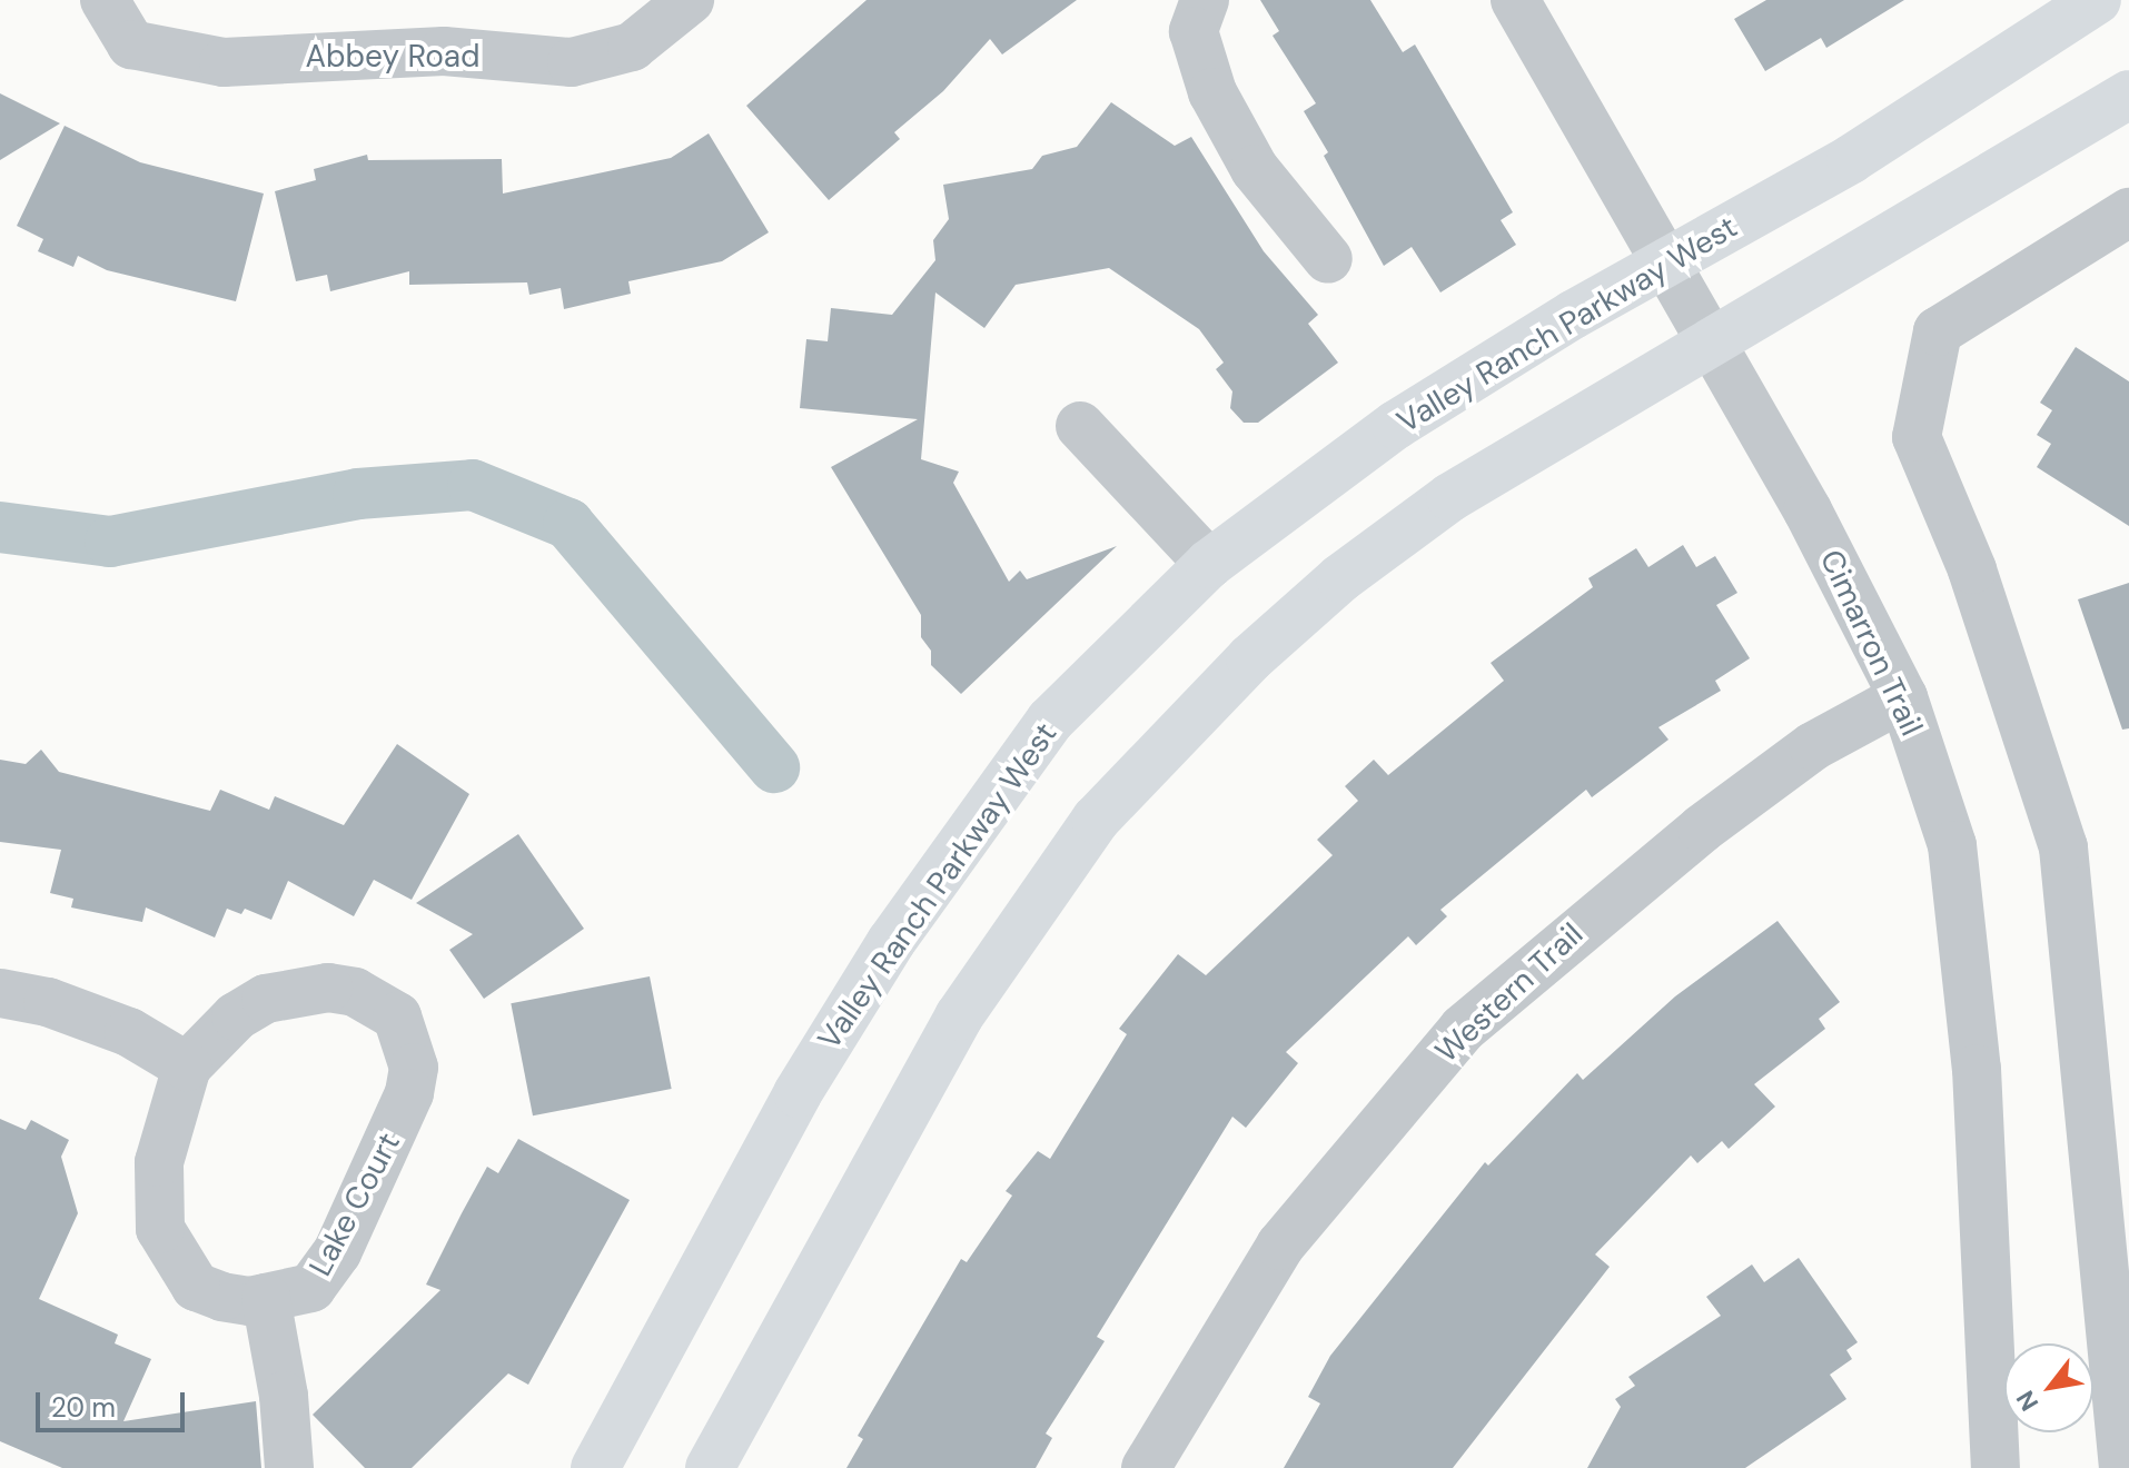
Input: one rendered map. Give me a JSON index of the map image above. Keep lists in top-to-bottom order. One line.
{"streets":{"main road":["Valley Ranch Parkway West"],"street":["Abbey Road","Cimarron Trail","Western Trail","Lake Court"]},"crossings":[["Valley Ranch Parkway West","Cimarron Trail"],["Cimarron Trail","Western Trail"]],"scale_bar":"20 m","north":"bottom left"}
